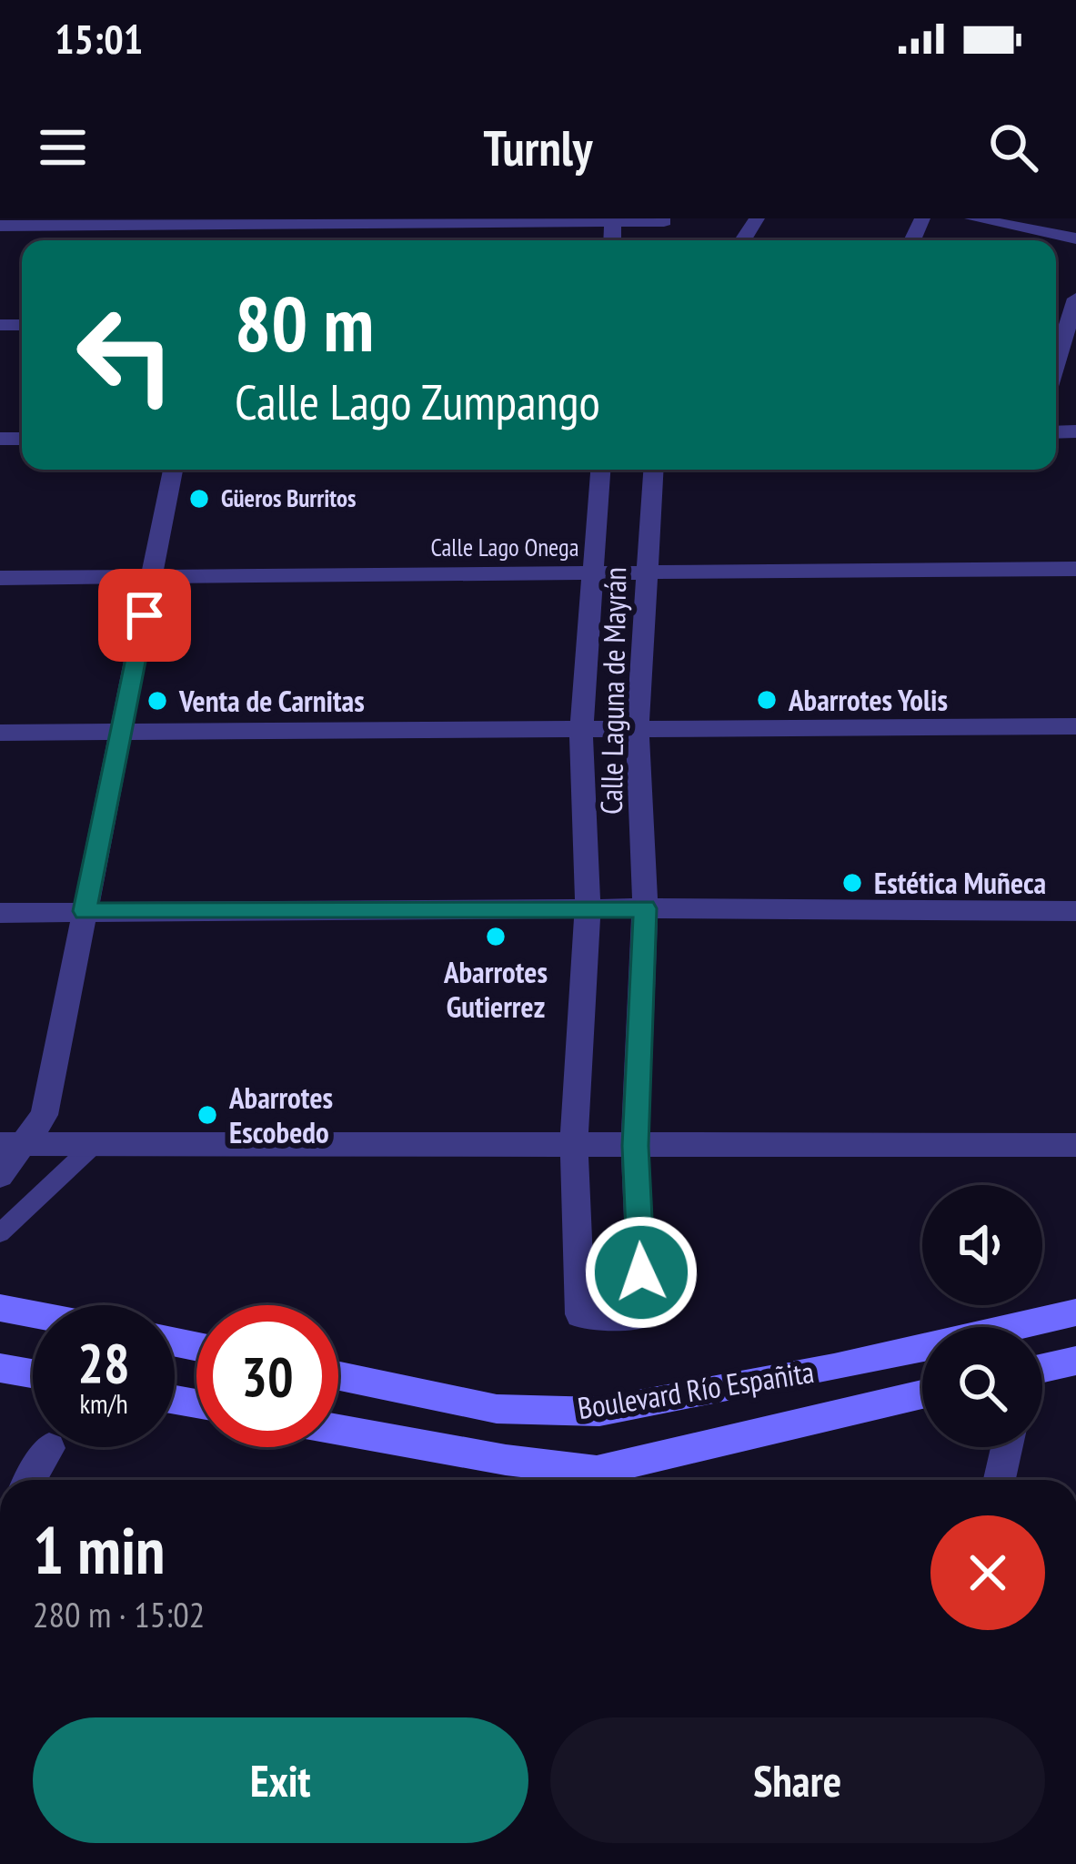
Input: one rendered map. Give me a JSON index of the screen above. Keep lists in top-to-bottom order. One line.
{"streets":{"main road":["Boulevard Río Españita"],"street":["Calle Lago Onega","Calle Laguna de Mayrán"]},"crossings":[["Calle Lago Onega","Calle Laguna de Mayrán"]],"places":["Güeros Burritos","Abarrotes Yolis","Venta de Carnitas","Estética Muñeca","Abarrotes Gutierrez","Abarrotes Escobedo"],"page":{"status":"15:01","header":"Turnly","turn":["80 m","Calle Lago Zumpango"],"speed":"28 km/h","limit":"30","heading":["1 min","280 m · 15:02"],"buttons":["Exit","Share"]}}
